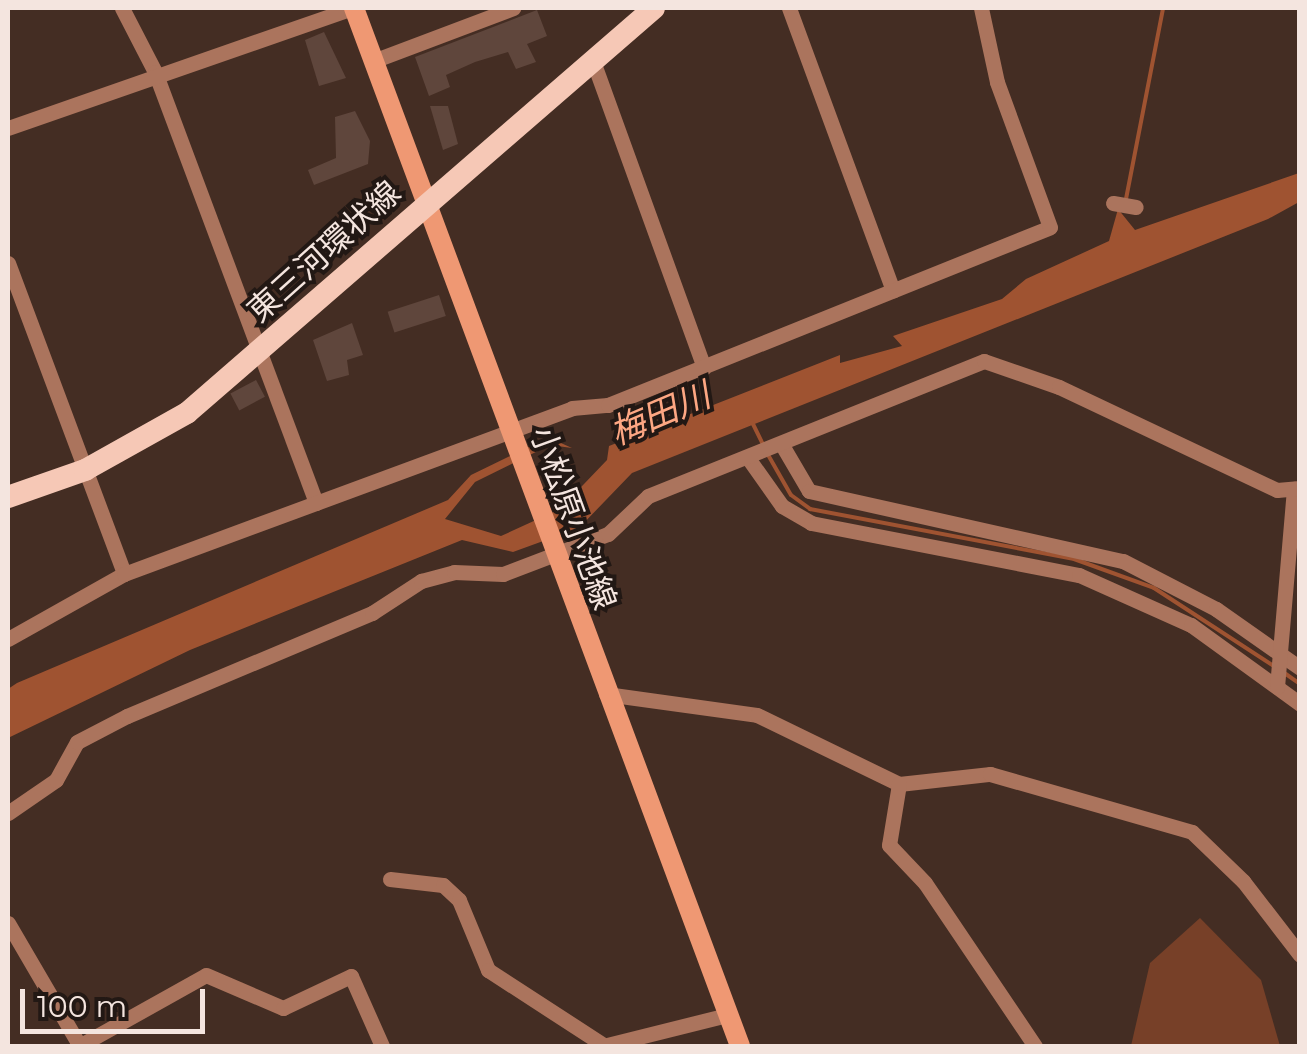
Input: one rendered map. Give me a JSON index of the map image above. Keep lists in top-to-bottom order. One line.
{"streets":{"main road":["東三河環状線","小松原小池線"]},"crossings":[["東三河環状線","小松原小池線"]],"water":["梅田川"],"scale_bar":"100 m"}
